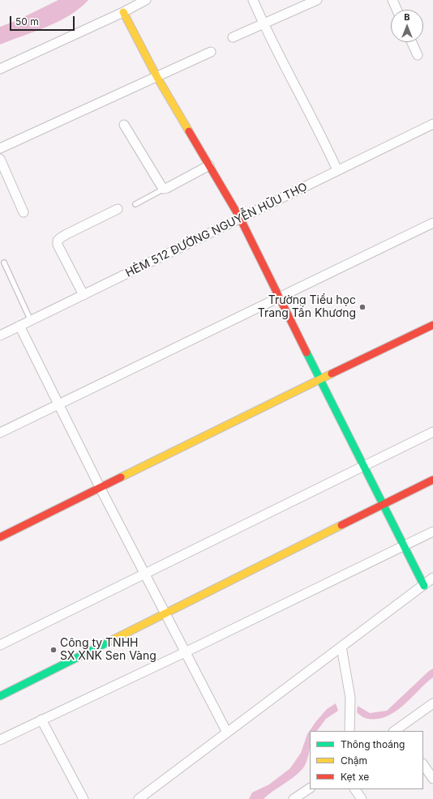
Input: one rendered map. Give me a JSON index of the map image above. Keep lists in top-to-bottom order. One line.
{"streets":{"street":["HẺM 512 ĐƯỜNG NGUYỄN HỮU THỌ"]},"places":["Trường Tiểu học Trang Tấn Khương","Công ty TNHH SX XNK Sen Vàng"],"legend":["Thông thoáng","Chậm","Kẹt xe"],"scale_bar":"50 m","north":"top"}
